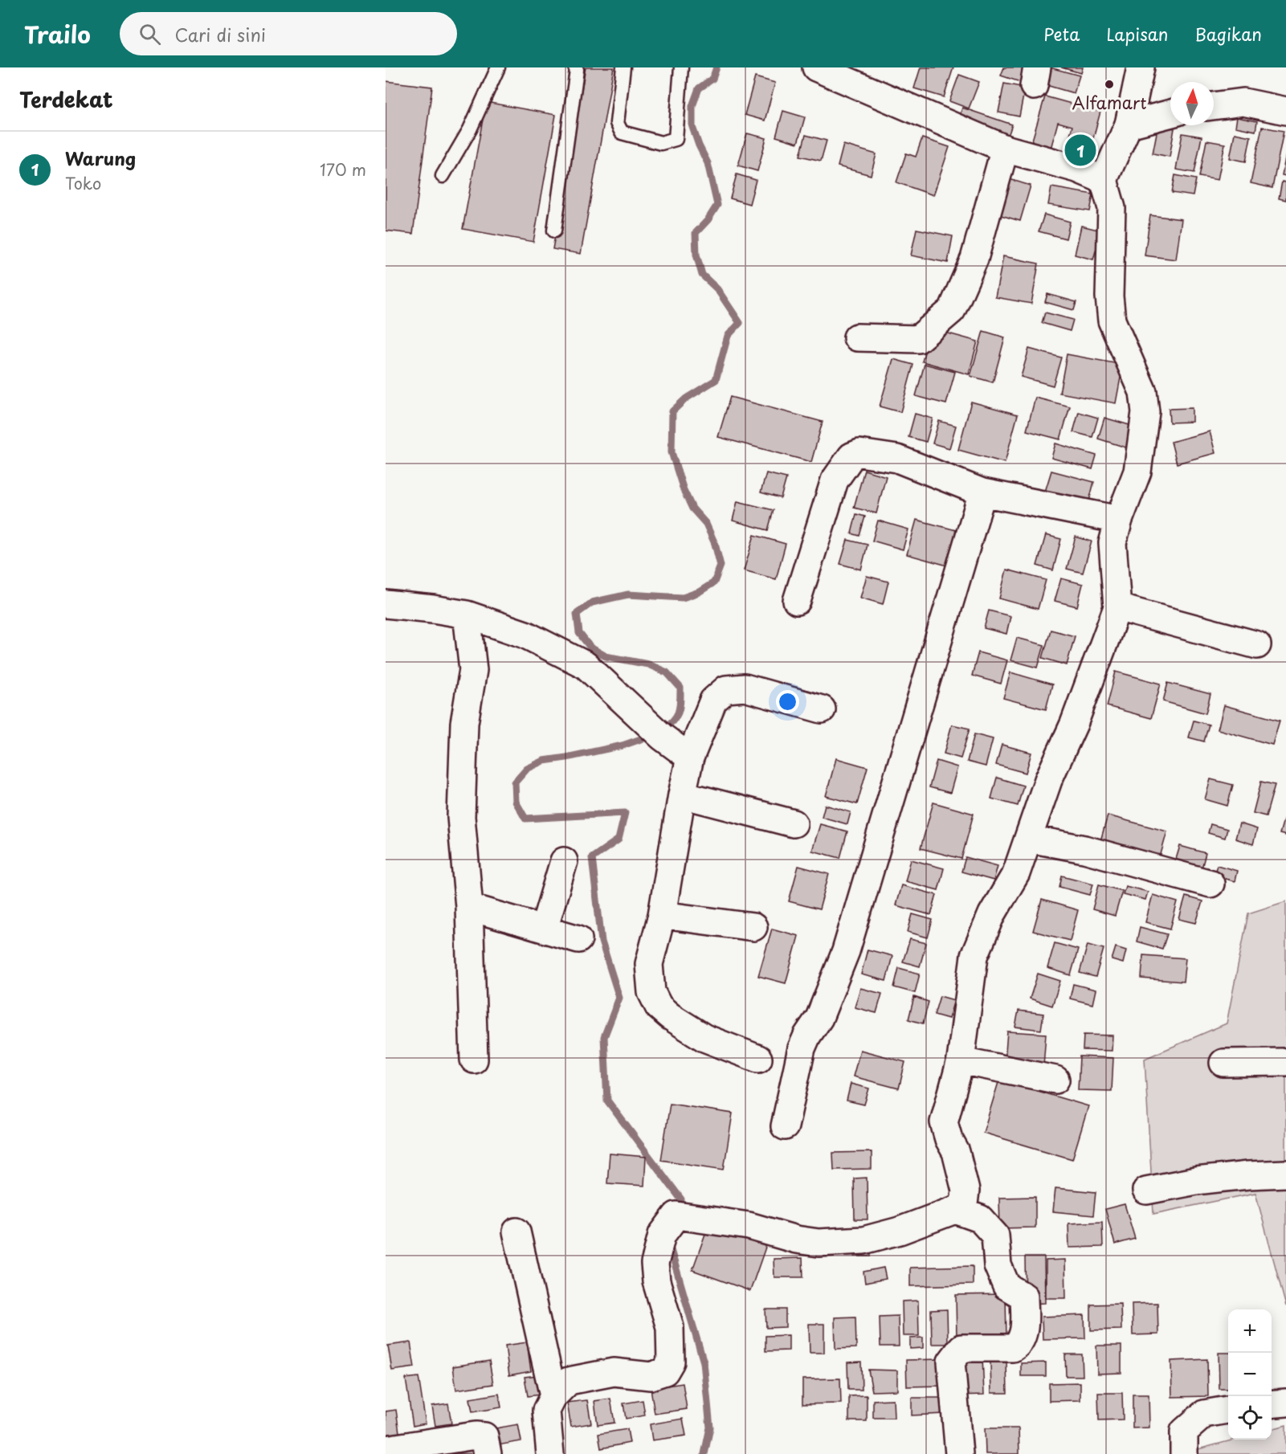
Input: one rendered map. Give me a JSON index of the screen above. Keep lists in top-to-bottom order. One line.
{"places":["Alfamart"],"north":"top","page":{"header":"Trailo","search":"Cari di sini","nav":["Peta","Lapisan","Bagikan"],"heading":"Terdekat","list":[{"mark":"1","name":"Warung","note":"Toko","value":"170 m"}],"pins":"1","map_buttons":["+","−"]}}
